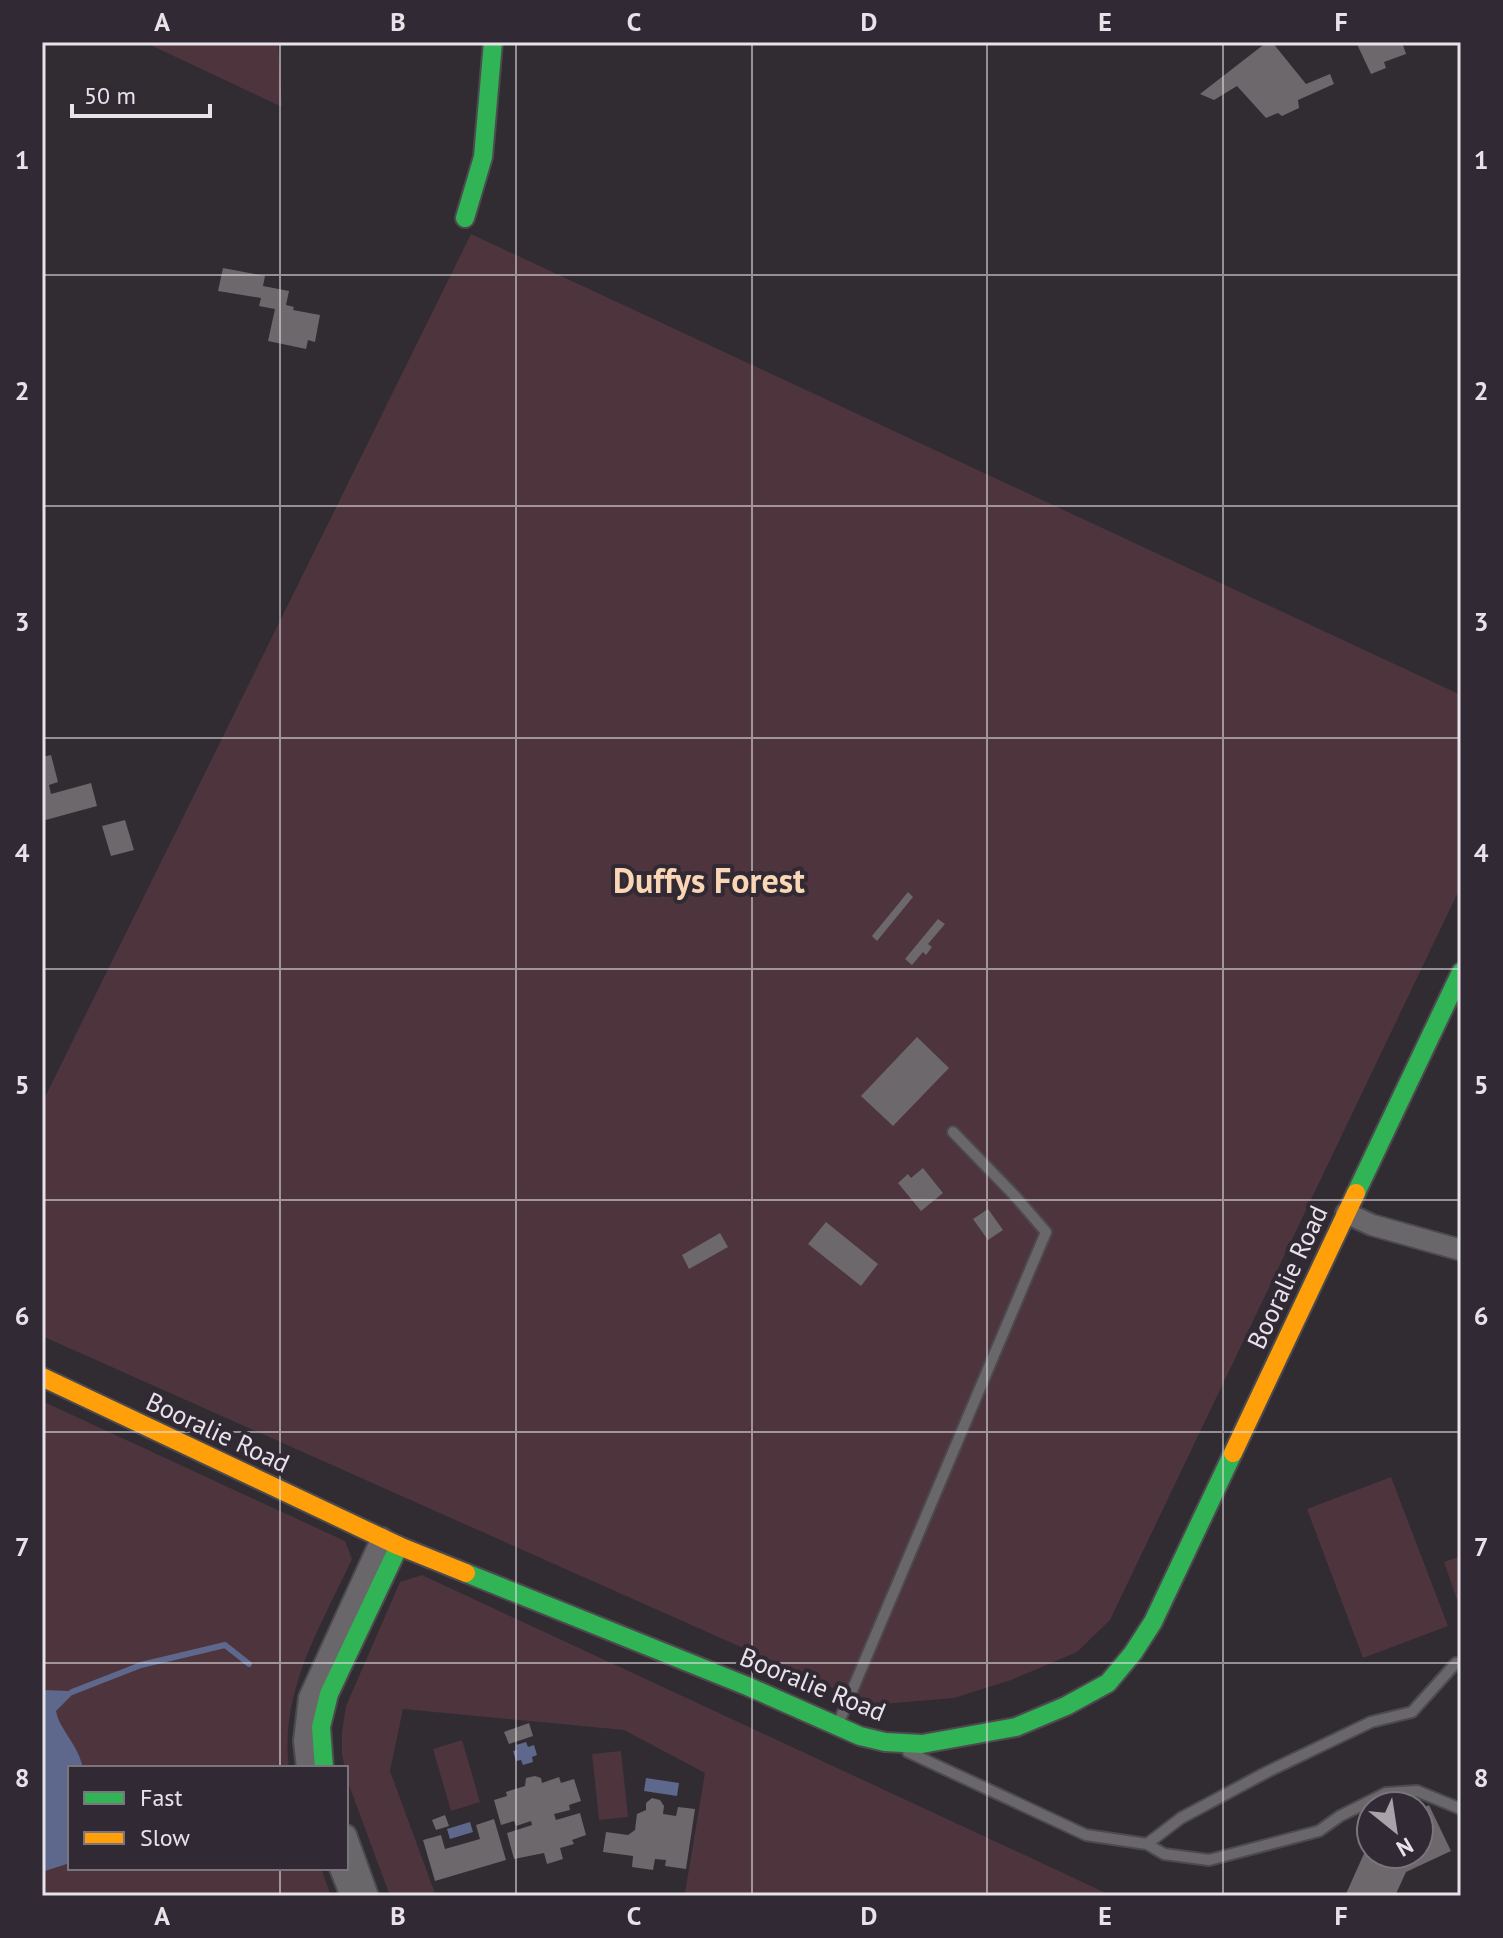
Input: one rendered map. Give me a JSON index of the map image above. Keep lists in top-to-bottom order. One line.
{"streets":{"street":["Booralie Road"]},"districts":["Duffys Forest"],"legend":["Fast","Slow"],"scale_bar":"50 m","north":"bottom right","grid":{"columns":["A","B","C","D","E","F"],"rows":["1","2","3","4","5","6","7","8"]}}
